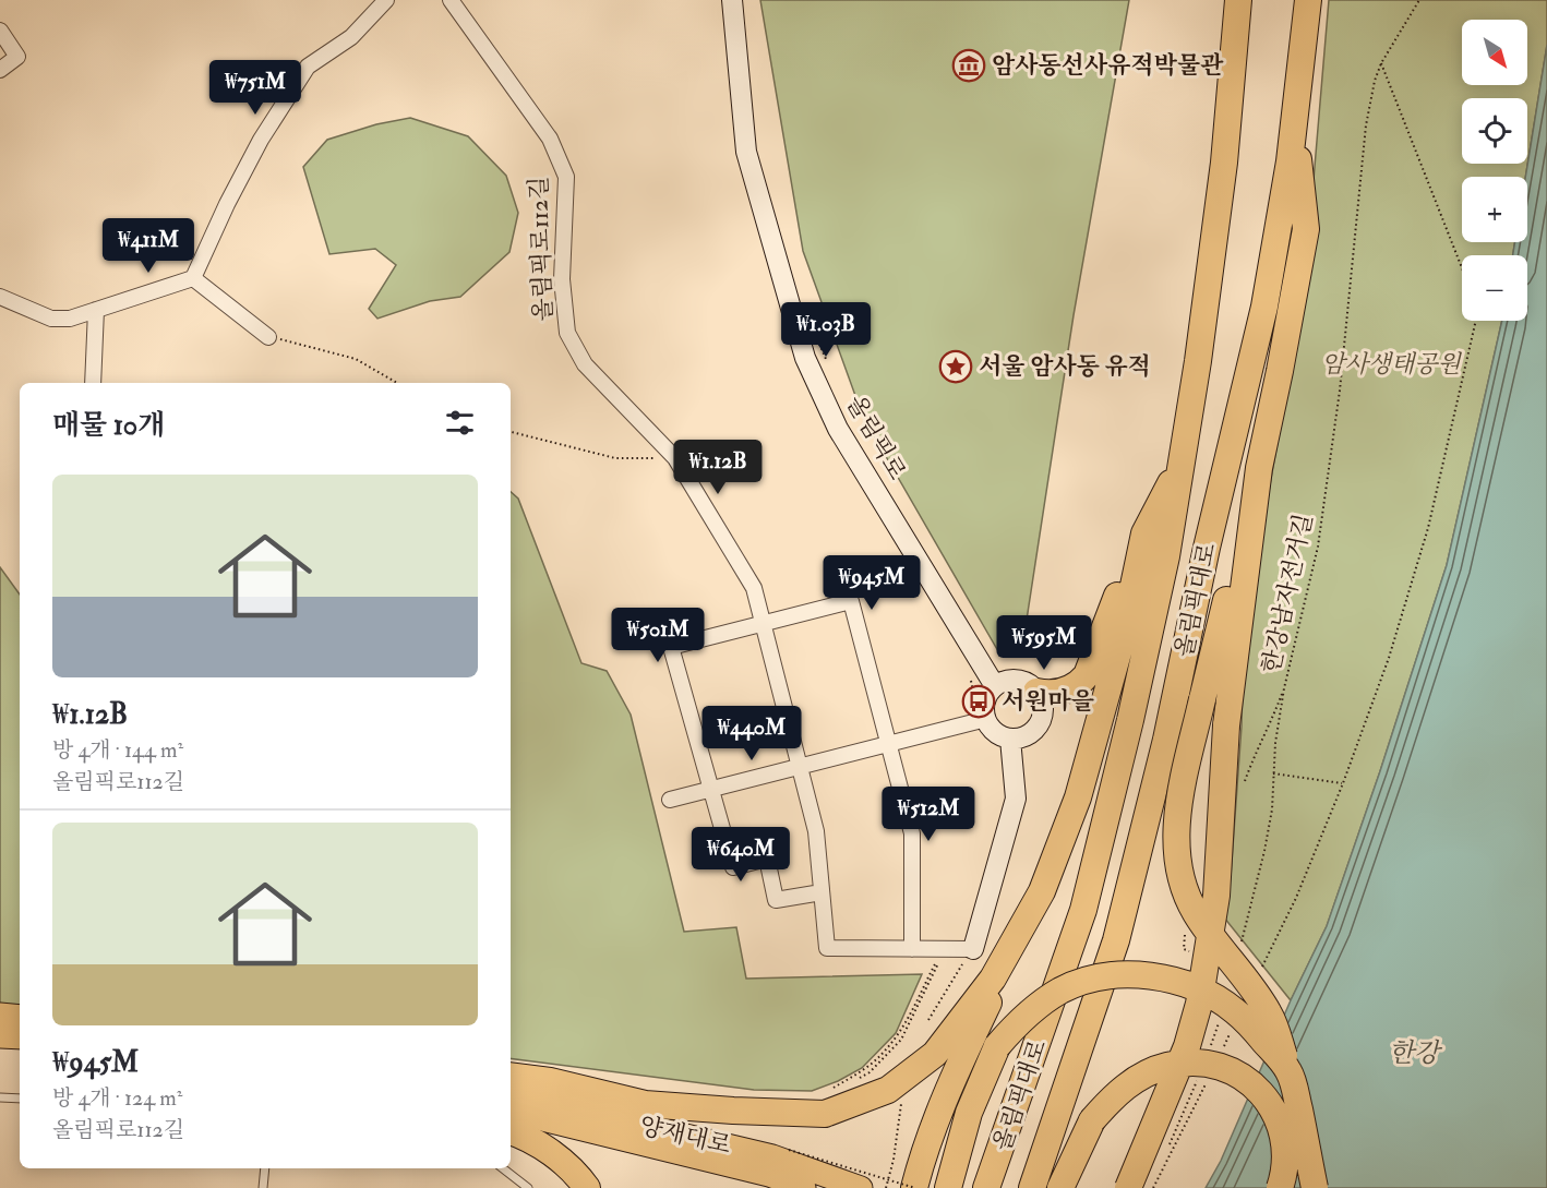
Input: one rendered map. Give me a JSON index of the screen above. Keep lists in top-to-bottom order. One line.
{"streets":{"highway":["올림픽대로"],"main road":["올림픽로","양재대로"],"street":["올림픽로112길"],"path":["한강남자전거길"]},"water":["한강"],"parks":["암사생태공원"],"places":{"museum":["암사동선사유적박물관"],"place":["서울 암사동 유적"],"bus stop":["서원마을"]},"north":"bottom right","page":{"map_buttons":["+","−"],"price":["₩751M","₩411M","₩1.03B","₩1.12B","₩945M","₩501M","₩595M","₩440M","₩512M","₩640M"],"heading":"매물 10개","list":[{"name":"₩1.12B","note":"방 4개 · 144 m² · 올림픽로112길"},{"name":"₩945M","note":"방 4개 · 124 m² · 올림픽로112길"}]}}
